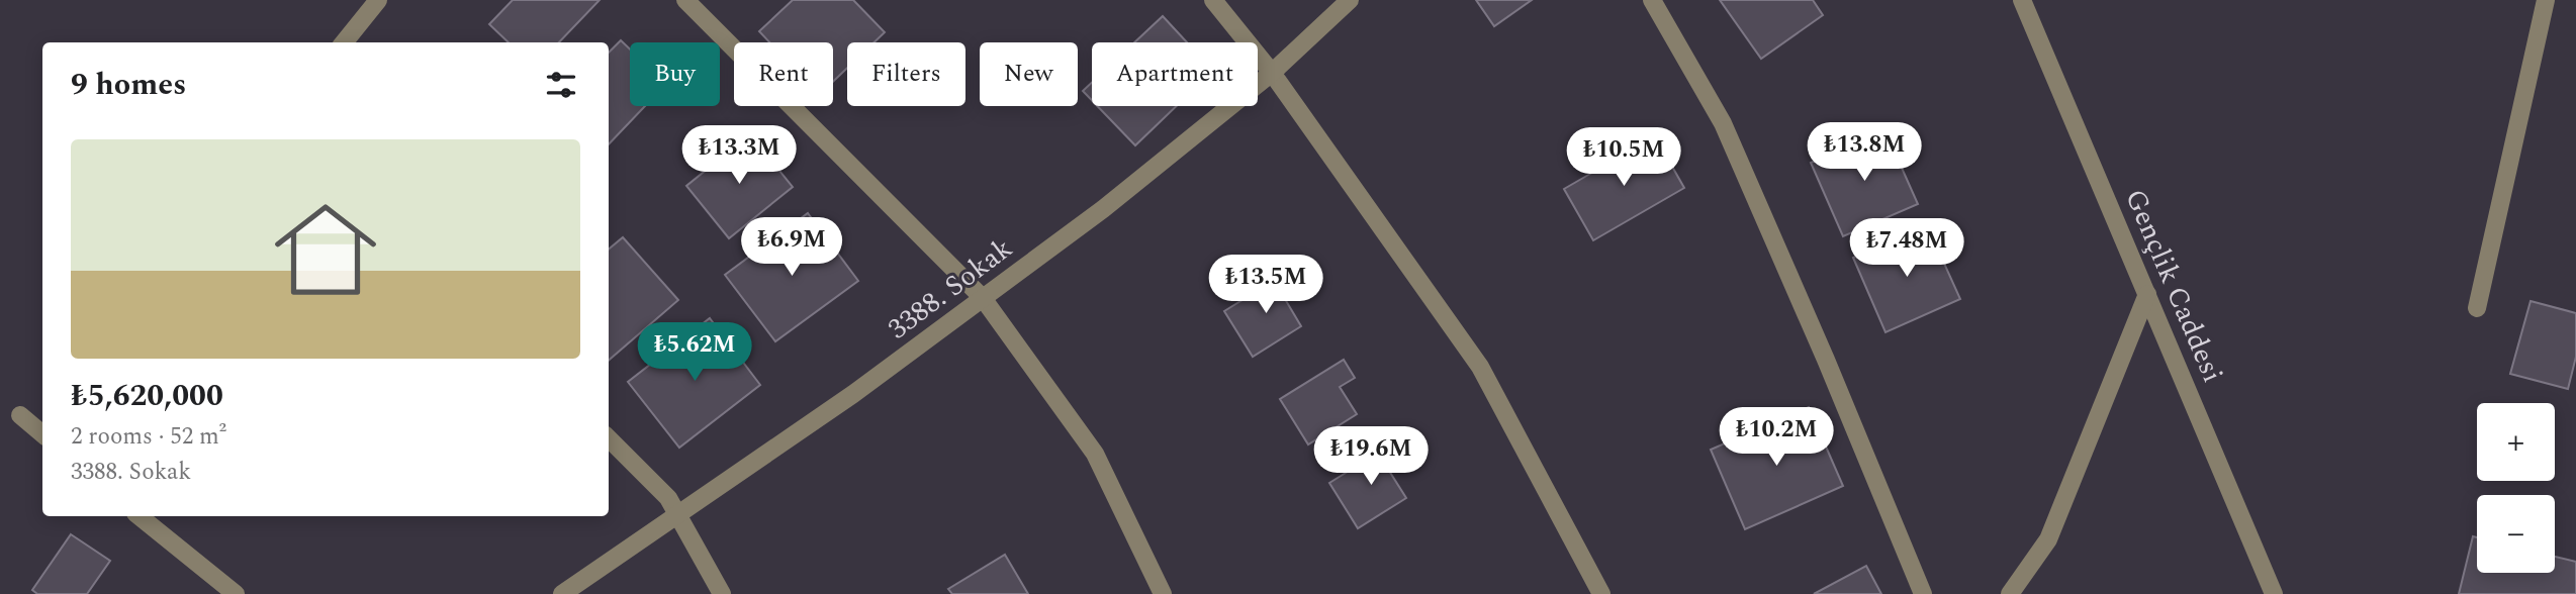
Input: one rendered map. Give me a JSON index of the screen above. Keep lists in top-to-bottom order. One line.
{"streets":{"street":["Gençlik Caddesi","3388. Sokak"]},"page":{"chip":["Buy","Rent","Filters","New","Apartment"],"heading":"9 homes","price":["₺13.8M","₺13.3M","₺10.5M","₺6.9M","₺7.48M","₺13.5M","₺5.62M","₺10.2M","₺19.6M"],"list":[{"name":"₺5,620,000","note":"2 rooms · 52 m² · 3388. Sokak"}],"map_buttons":["+","−"]}}
